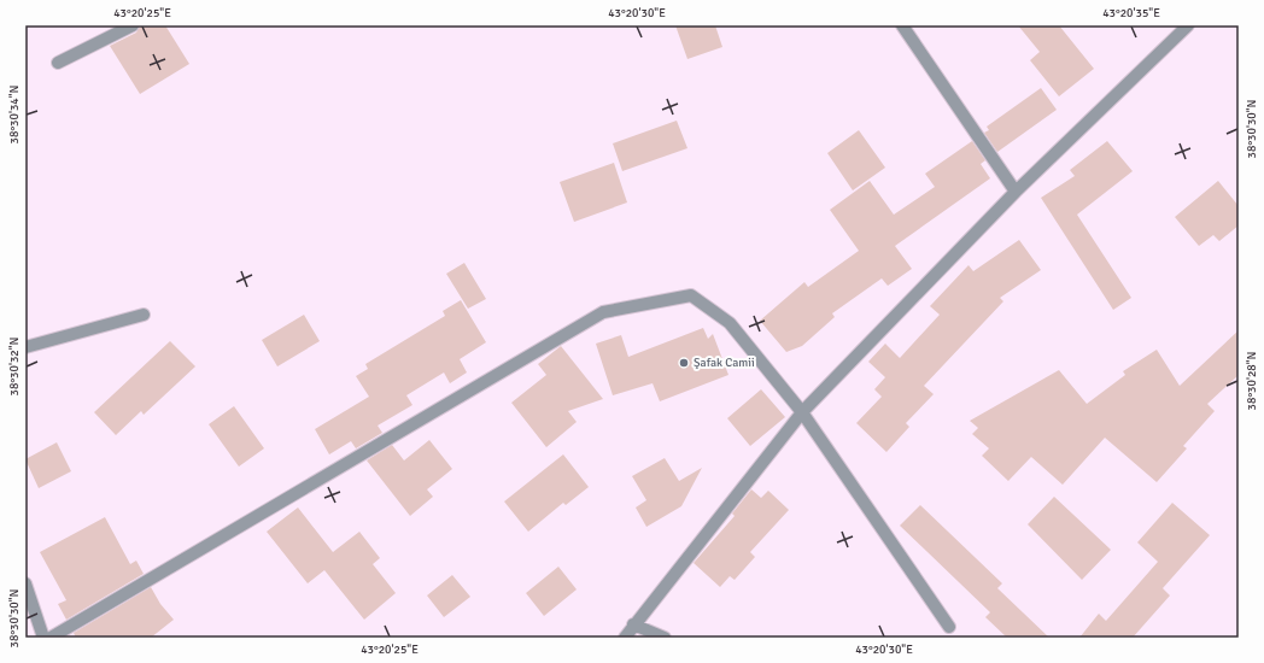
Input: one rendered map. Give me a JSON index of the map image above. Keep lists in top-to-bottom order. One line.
{"places":["Şafak Camii"],"coordinates":["43°20'25\"E","43°20'30\"E","43°20'35\"E","38°30'34\"N","38°30'30\"N","38°30'32\"N","38°30'28\"N"]}
